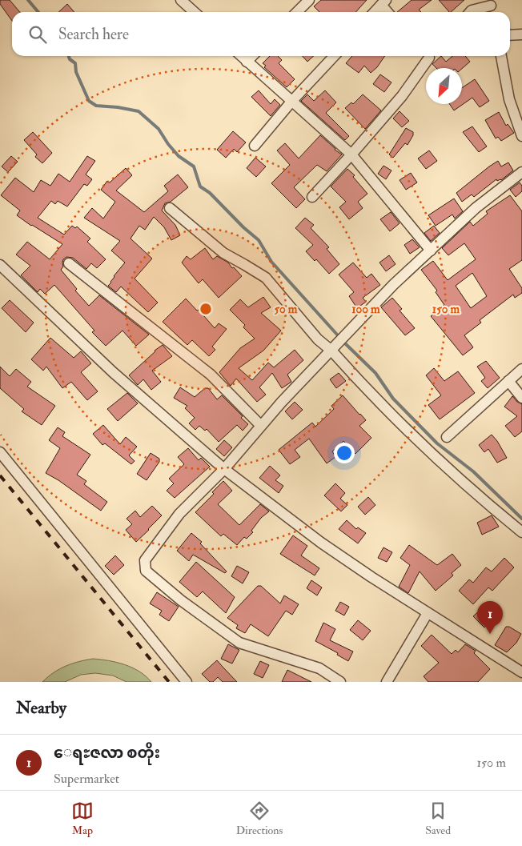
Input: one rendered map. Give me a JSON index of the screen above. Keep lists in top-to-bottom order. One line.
{"north":"bottom left","page":{"search":"Search here","pins":"1","heading":"Nearby","list":[{"mark":"1","name":"ေရႊဇလာ စတိုး","note":"Supermarket","value":"150 m"}],"nav":["Map","Directions","Saved"]},"rings":["50 m","100 m","150 m"]}
